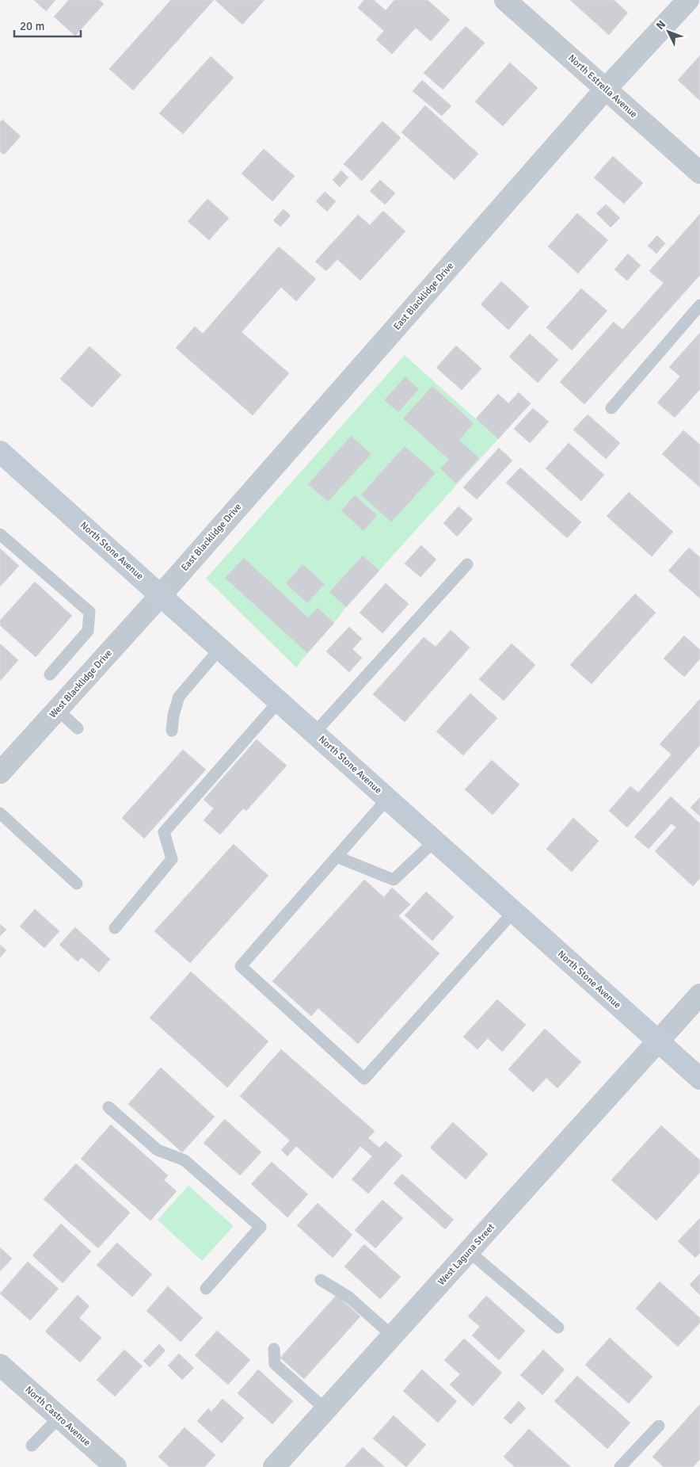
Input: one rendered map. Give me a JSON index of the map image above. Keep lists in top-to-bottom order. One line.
{"streets":{"main road":["North Stone Avenue"],"street":["North Estrella Avenue","East Blacklidge Drive","West Blacklidge Drive","West Laguna Street","North Castro Avenue"]},"crossings":[["North Estrella Avenue","East Blacklidge Drive"],["East Blacklidge Drive","North Stone Avenue"],["East Blacklidge Drive","West Blacklidge Drive"],["North Stone Avenue","West Blacklidge Drive"],["North Stone Avenue","West Laguna Street"]],"scale_bar":"20 m","north":"top left"}
